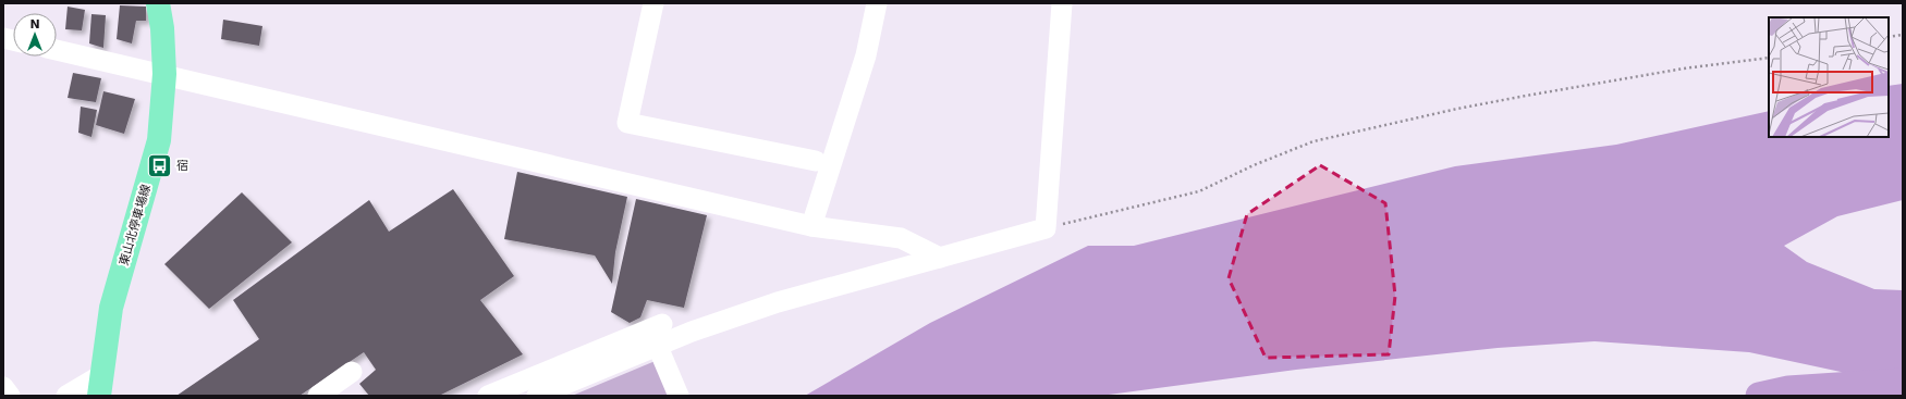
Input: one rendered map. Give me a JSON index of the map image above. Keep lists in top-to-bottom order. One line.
{"streets":{"main road":["東山北停車場線"]},"places":{"bus stop":["宿"]},"north":"top"}
